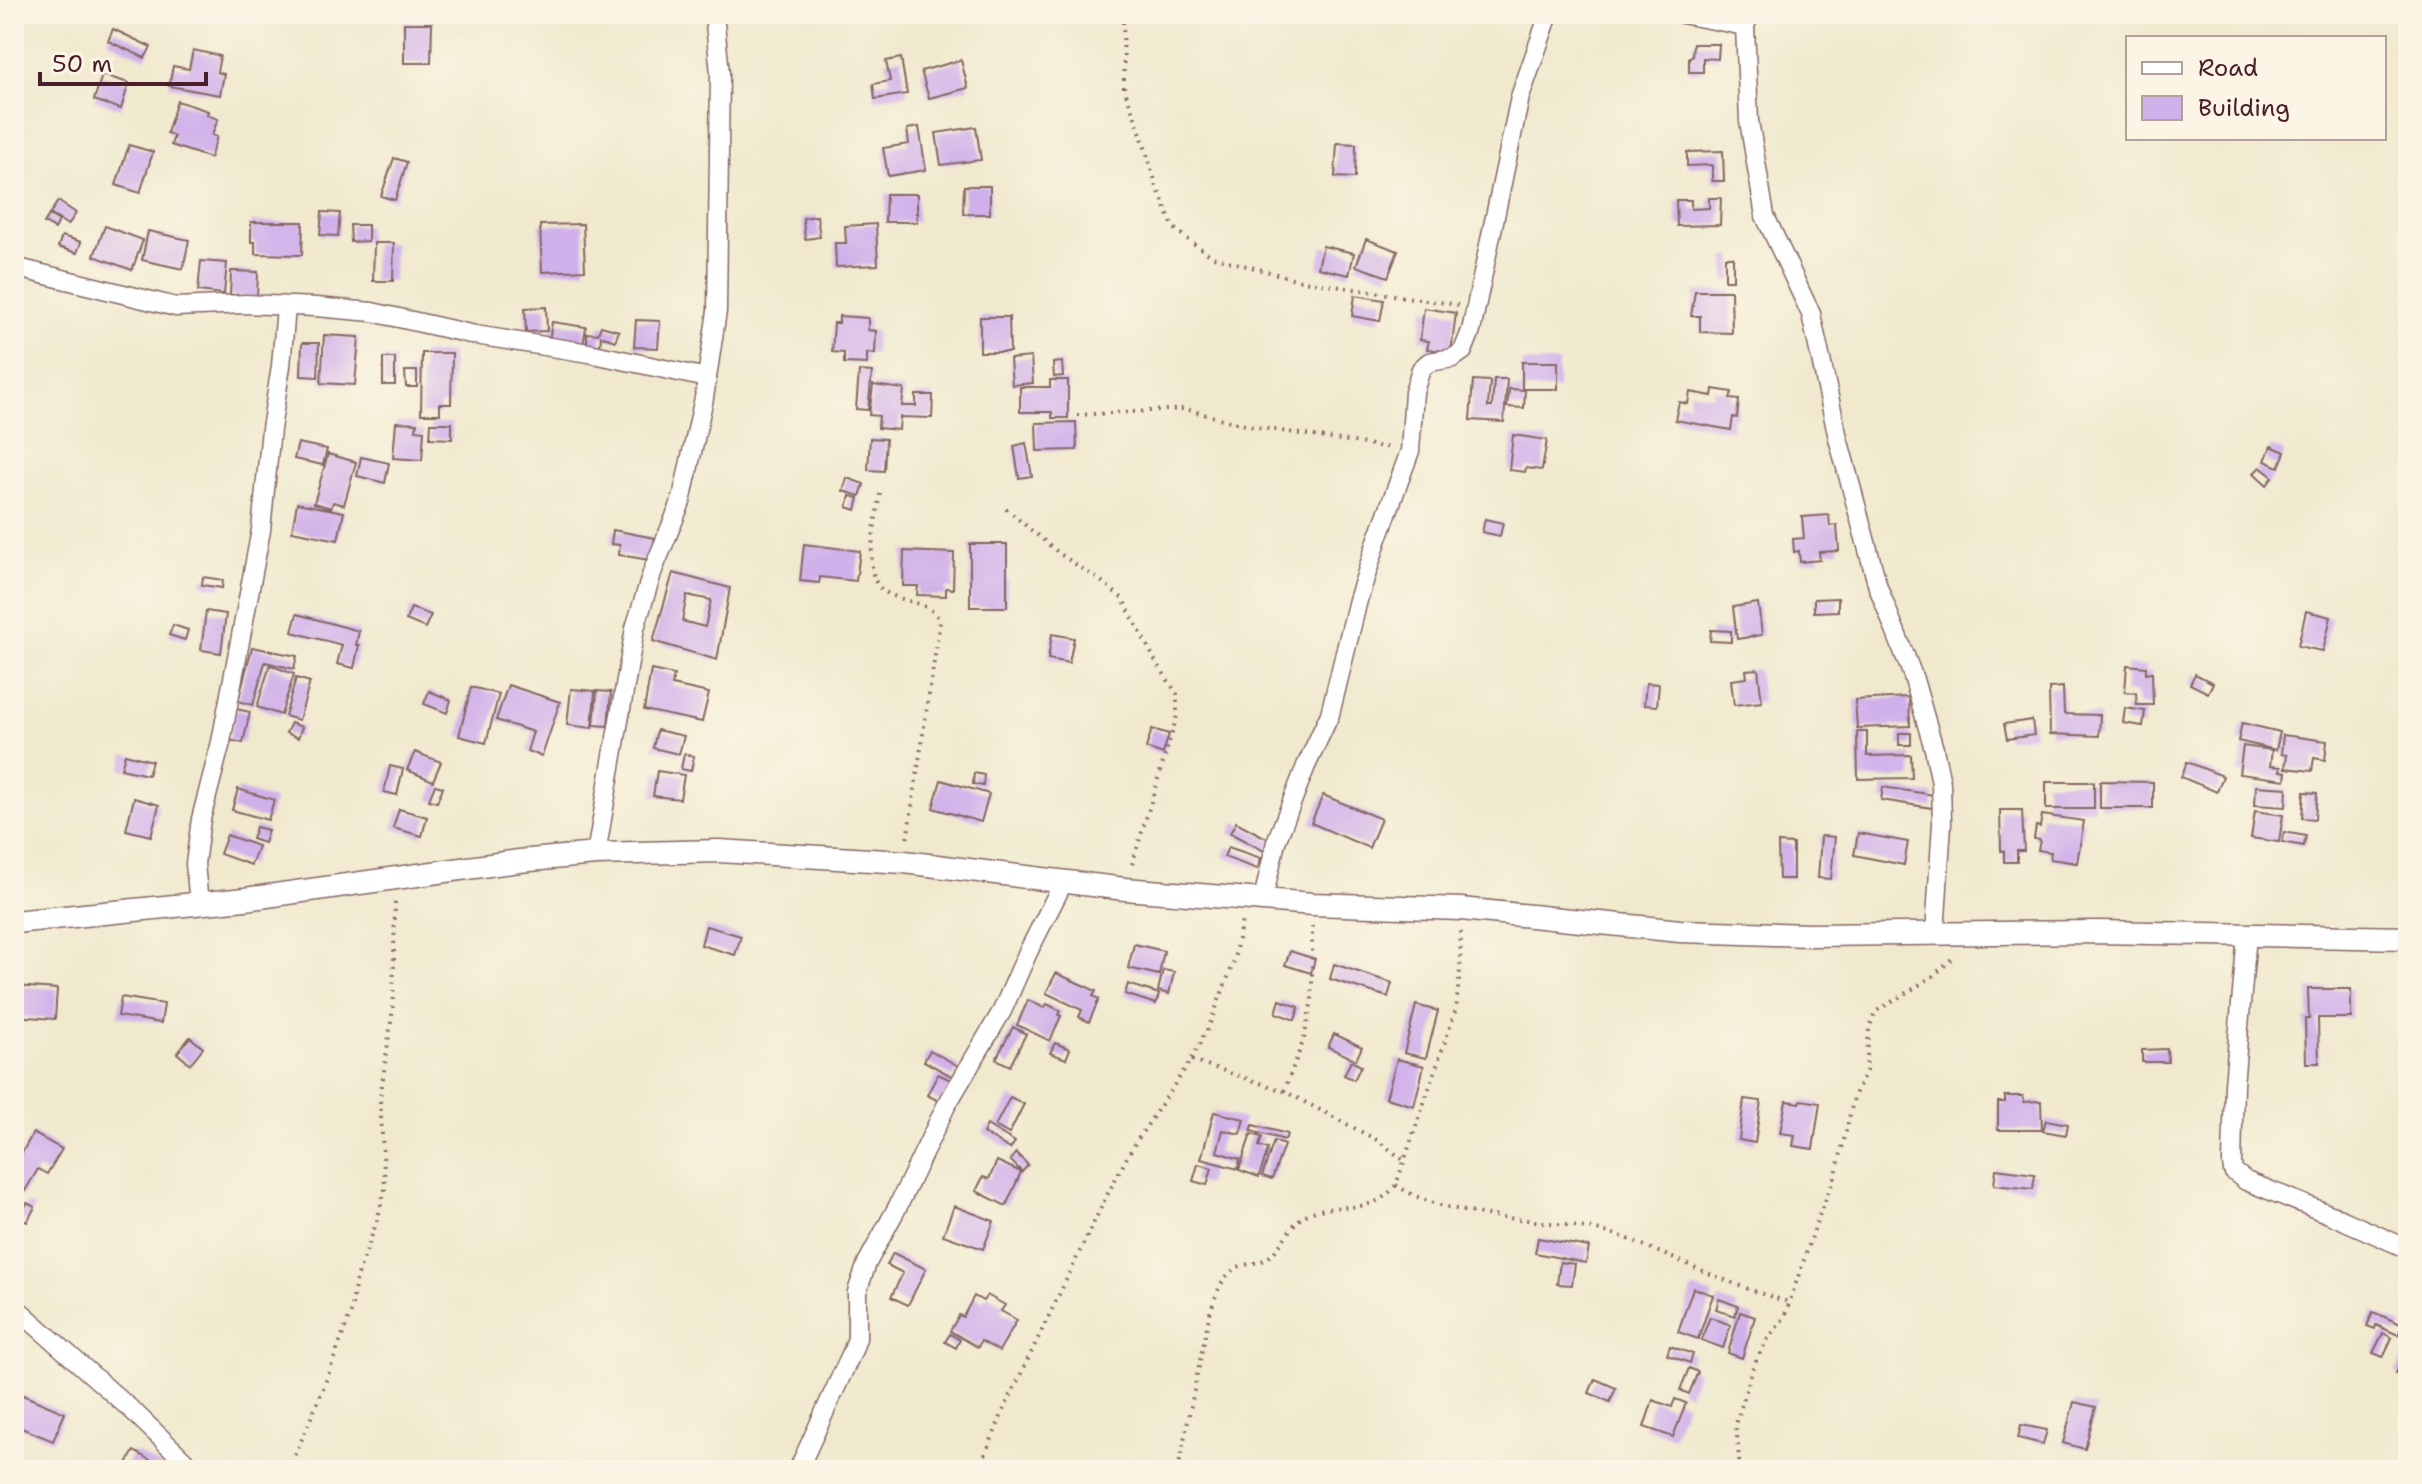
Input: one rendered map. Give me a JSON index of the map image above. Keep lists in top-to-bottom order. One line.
{"legend":["Road","Building"],"scale_bar":"50 m"}
